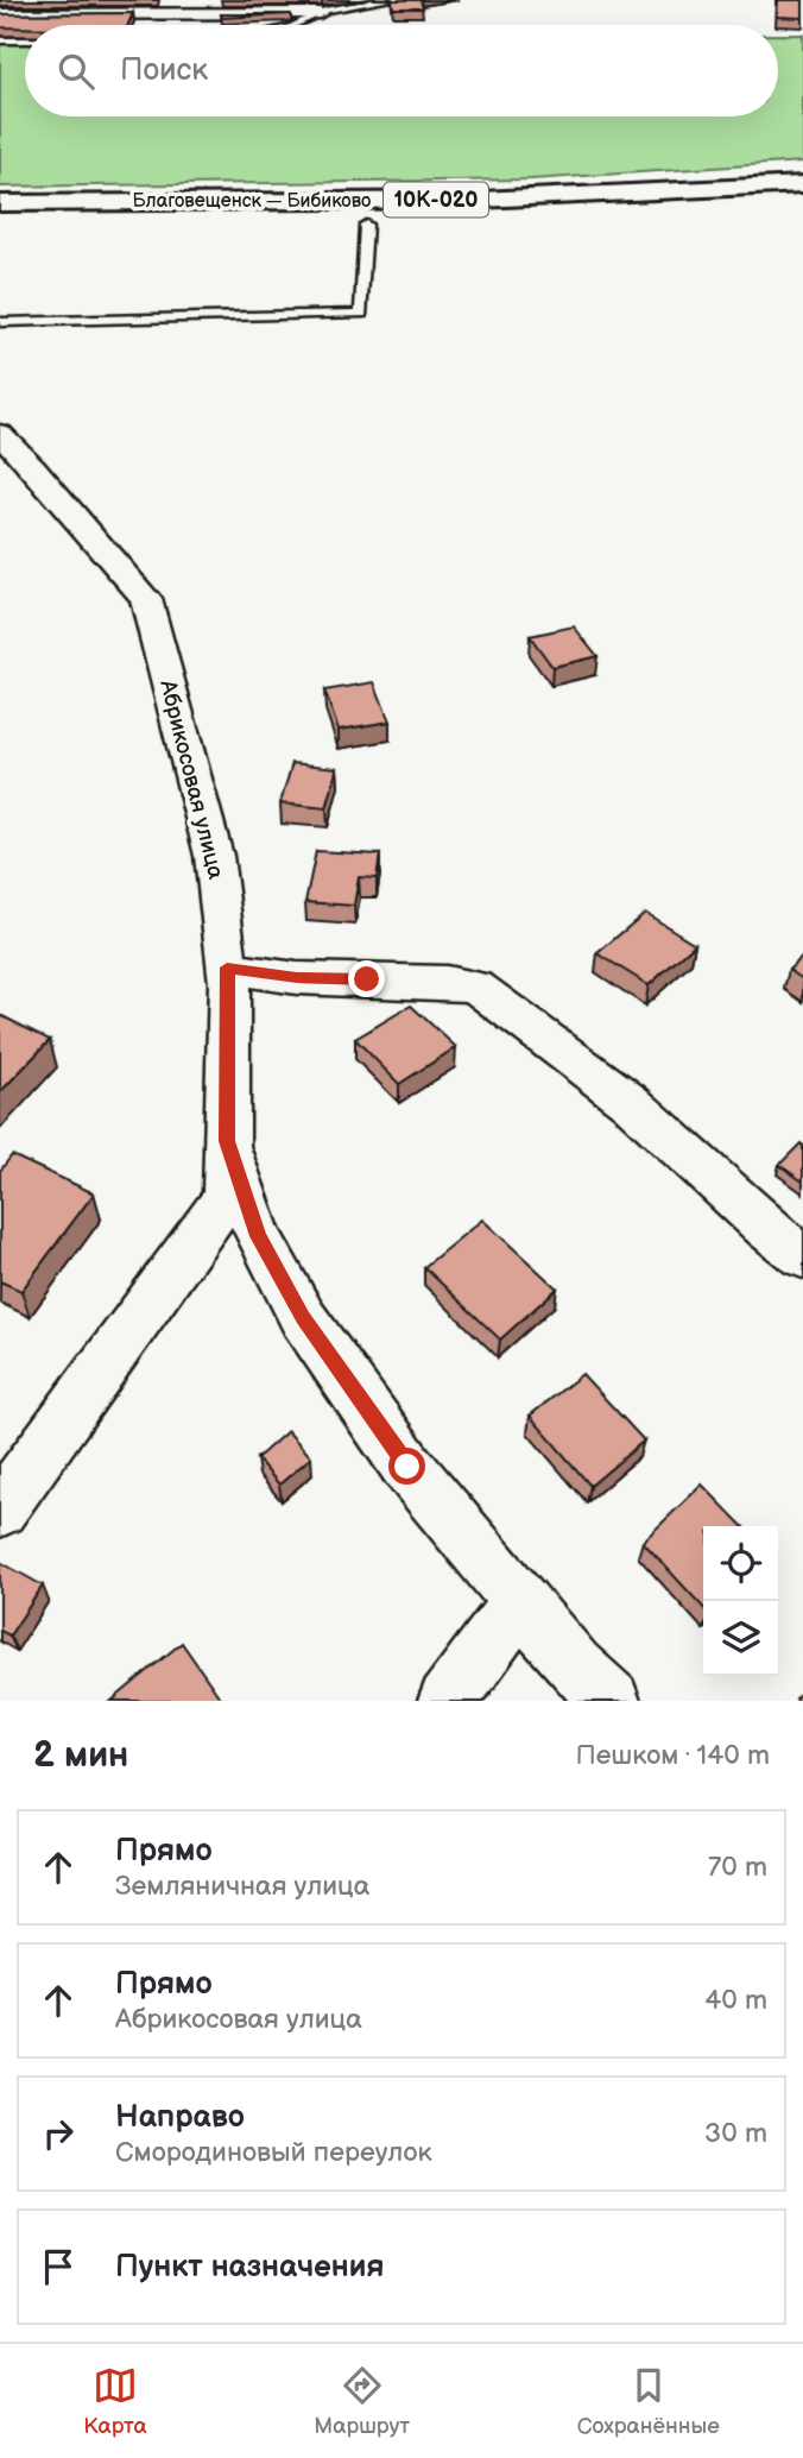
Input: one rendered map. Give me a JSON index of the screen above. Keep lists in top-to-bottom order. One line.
{"streets":{"main road":["10К-020","Благовещенск — Бибиково"],"street":["Абрикосовая улица"]},"page":{"search":"Поиск","heading":["2 мин","Пешком · 140 m"],"list":[["Прямо","Земляничная улица","70 m"],["Прямо","Абрикосовая улица","40 m"],["Направо","Смородиновый переулок","30 m"],"Пункт назначения"],"nav":["Карта","Маршрут","Сохранённые"]}}
